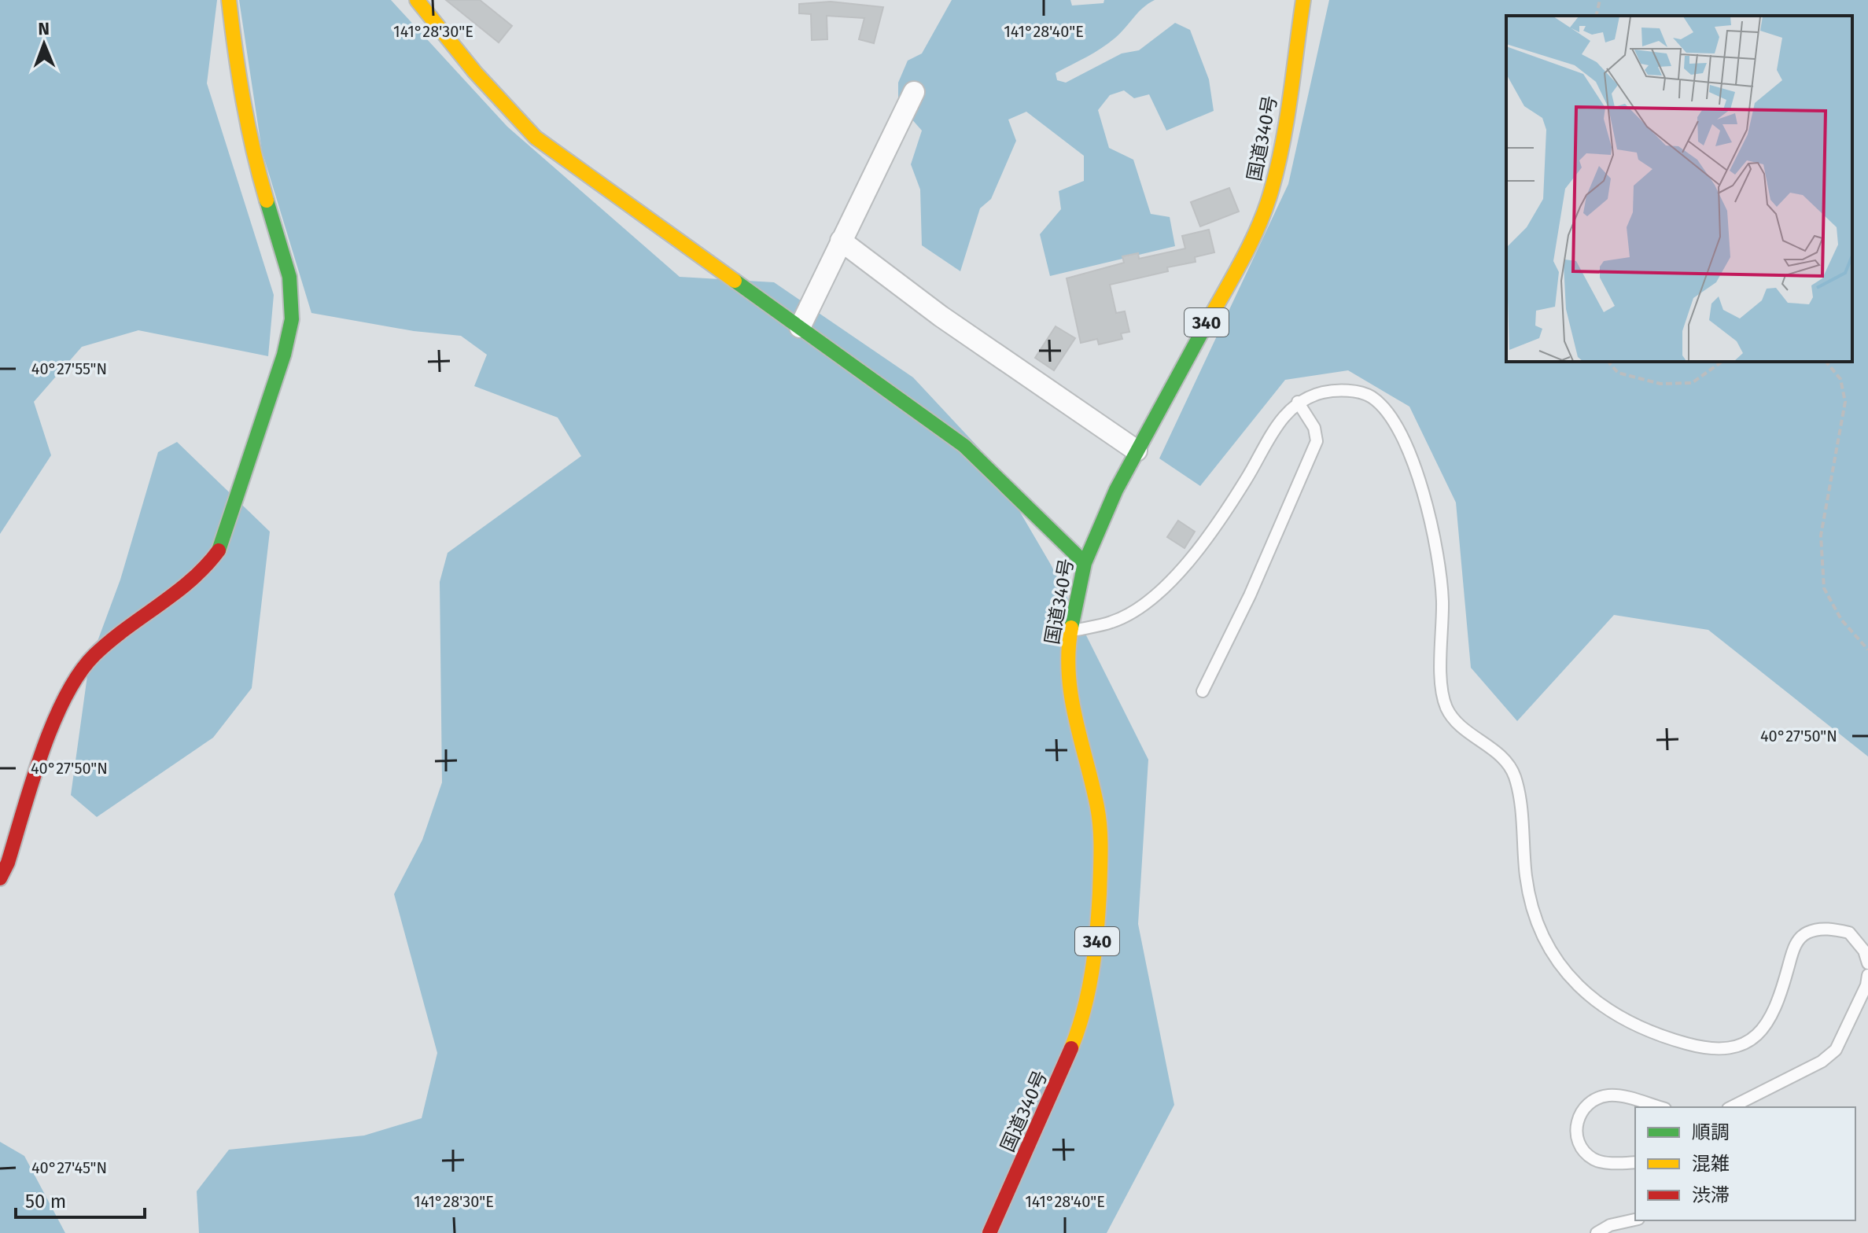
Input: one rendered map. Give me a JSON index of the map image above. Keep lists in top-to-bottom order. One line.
{"streets":{"main road":["国道340号","340"]},"legend":["順調","混雑","渋滞"],"scale_bar":"50 m","north":"top","coordinates":["141°28'30\"E","141°28'40\"E","40°27'55\"N","40°27'50\"N","40°27'45\"N"]}
